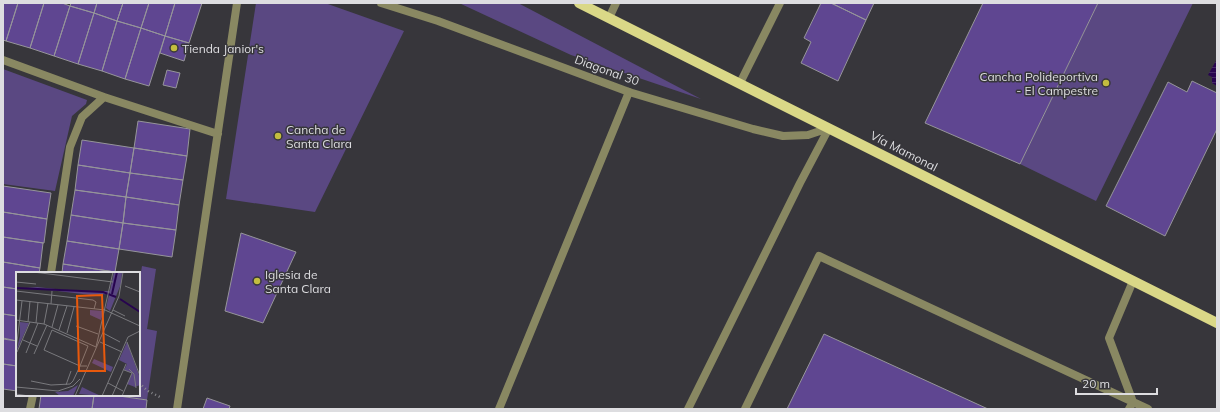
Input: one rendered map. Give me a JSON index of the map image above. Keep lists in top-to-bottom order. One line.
{"streets":{"main road":["Vía Mamonal"],"street":["Diagonal 30"]},"crossings":[["Diagonal 30","Vía Mamonal"]],"places":["Tienda Janior's","Cancha Polideportiva - El Campestre","Cancha de Santa Clara","Iglesia de Santa Clara"],"scale_bar":"20 m"}
